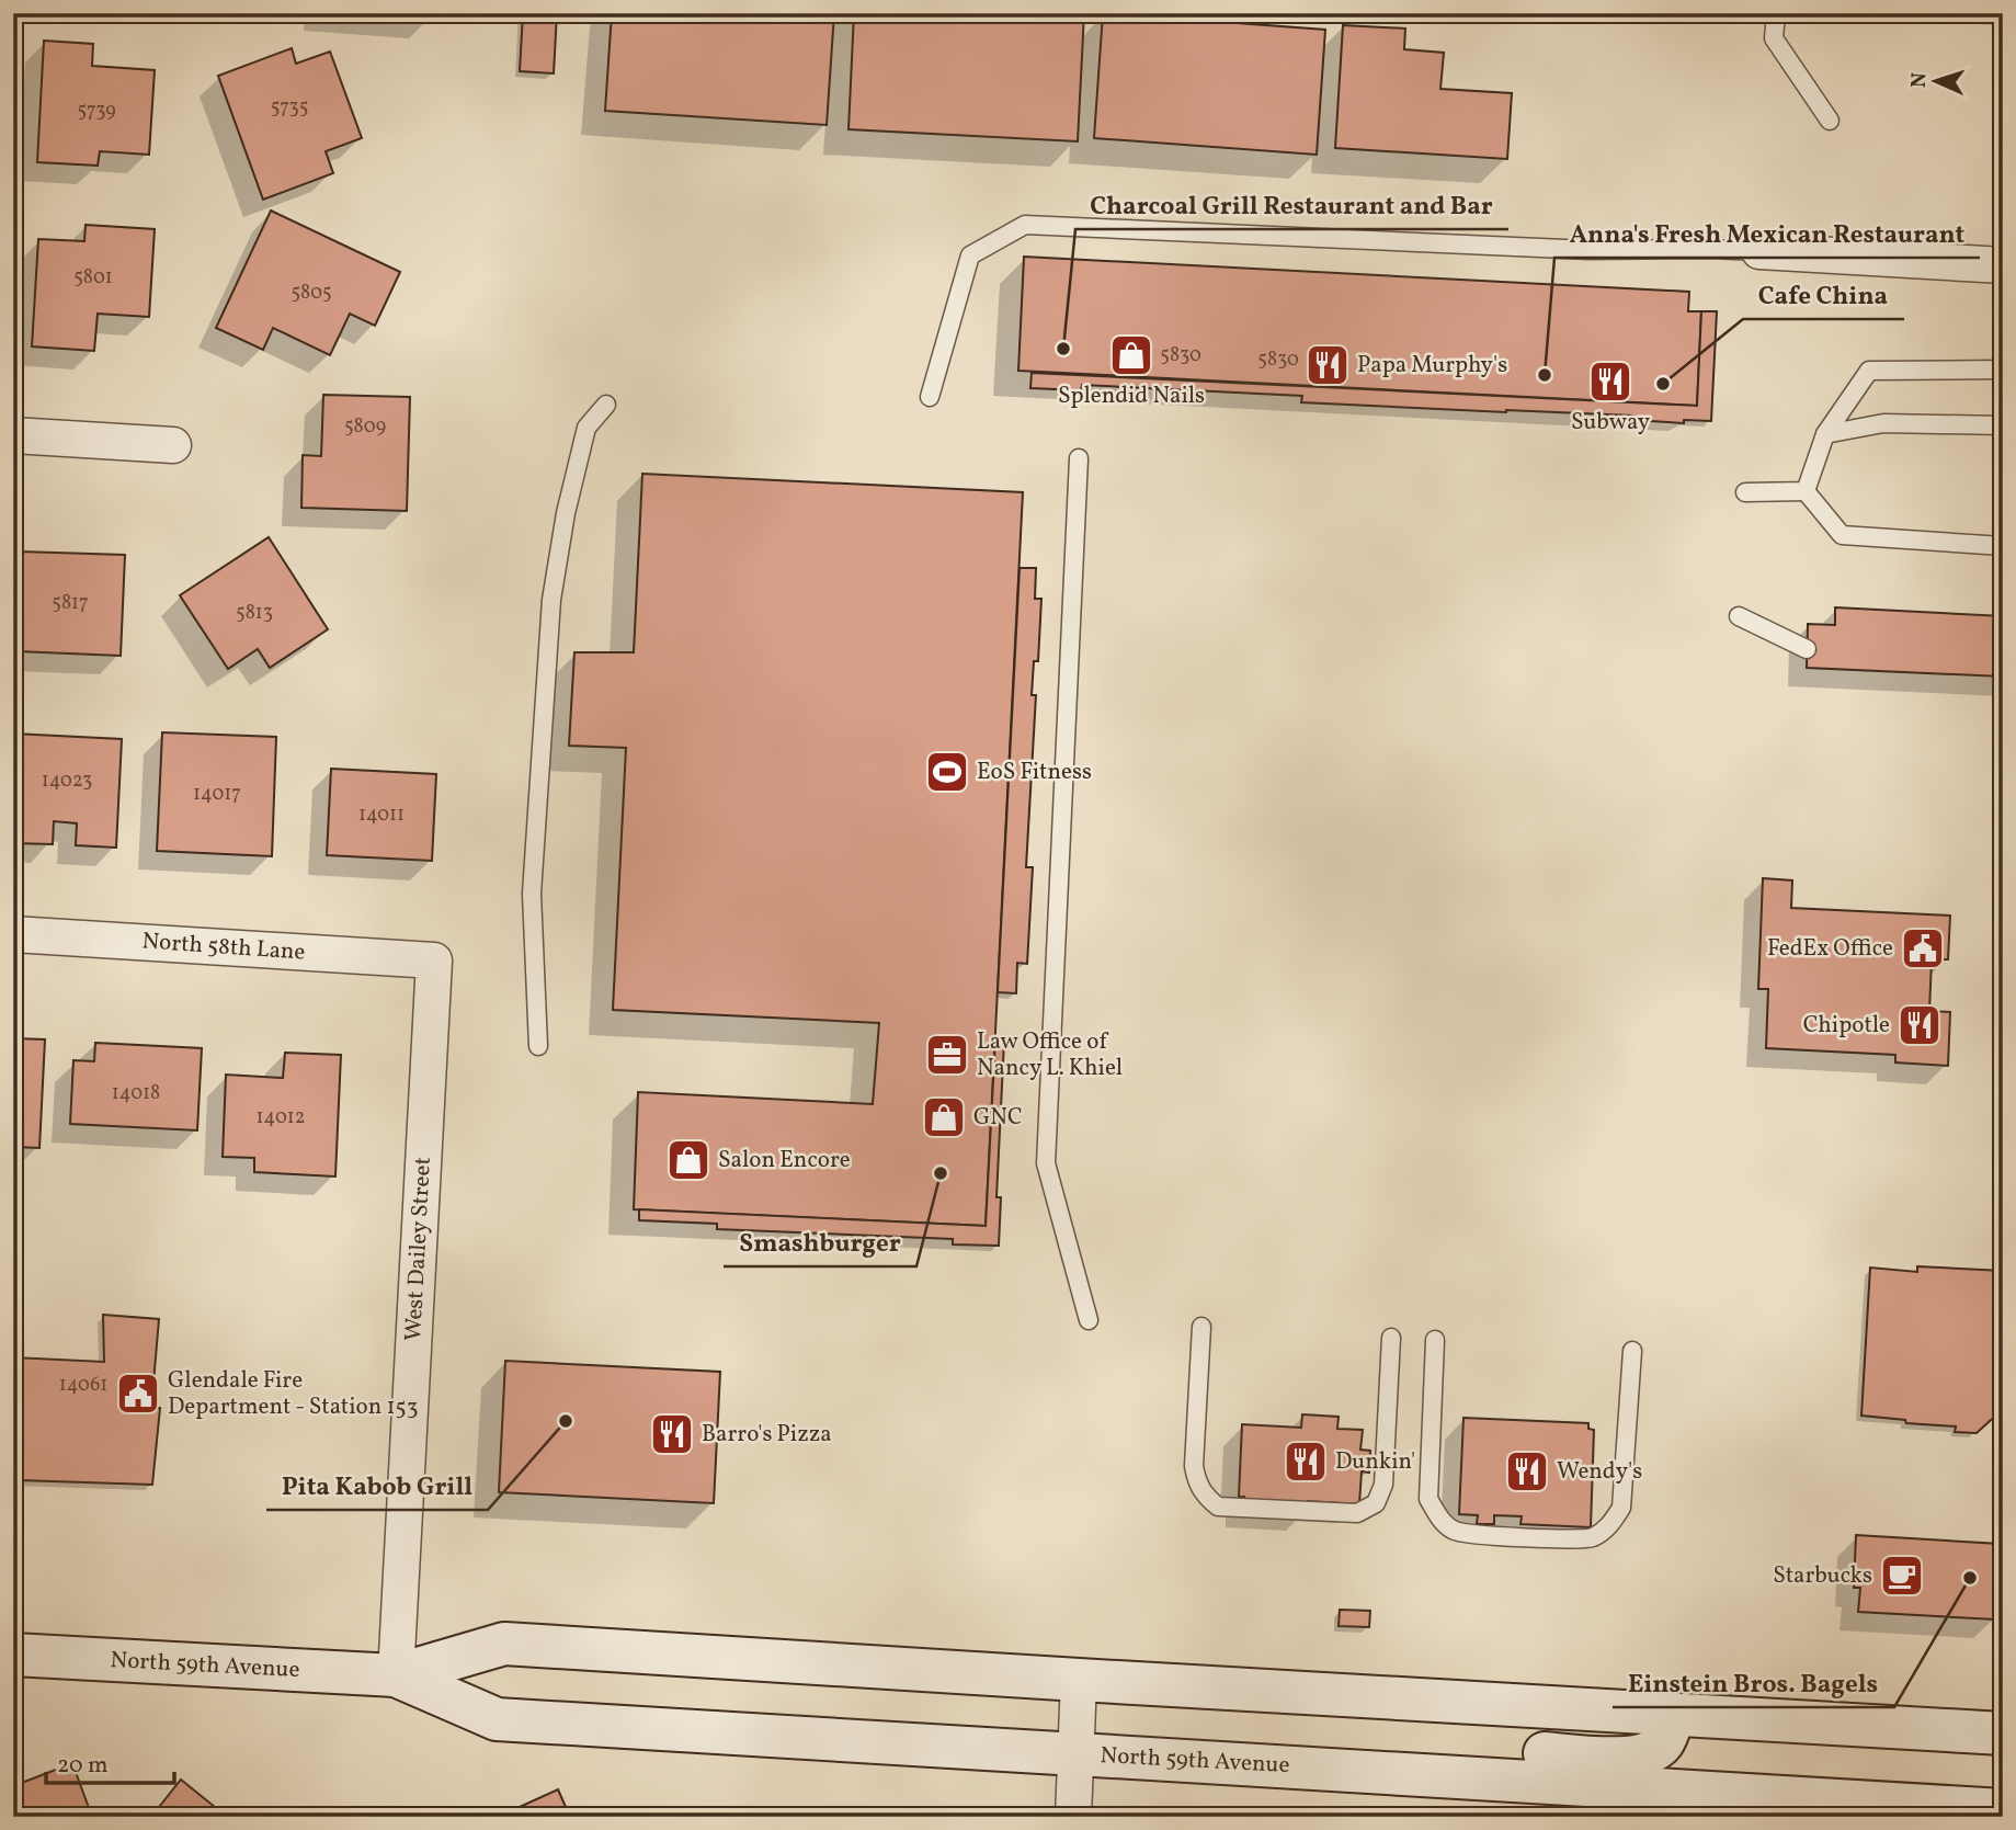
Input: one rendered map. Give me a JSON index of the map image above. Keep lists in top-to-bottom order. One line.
{"streets":{"main road":["North 59th Avenue"],"street":["North 58th Lane","West Dailey Street"]},"crossings":[["North 58th Lane","West Dailey Street"],["West Dailey Street","North 59th Avenue"]],"places":{"other":["Charcoal Grill Restaurant and Bar","Anna's Fresh Mexican Restaurant","Cafe China","Smashburger","Pita Kabob Grill","Einstein Bros. Bagels"],"shop":["Splendid Nails","GNC","Salon Encore"],"restaurant":["Papa Murphy's","Subway","Chipotle","Barro's Pizza","Dunkin'","Wendy's"],"sports":["EoS Fitness"],"public building":["FedEx Office","Glendale Fire Department - Station 153"],"office":["Law Office of Nancy L. Khiel"],"cafe":["Starbucks"]},"house_numbers":["5735","5739","5801","5805","5830","5830","5809","5817","5813","14023","14017","14011","14018","14012","14061"],"scale_bar":"20 m","north":"left"}
